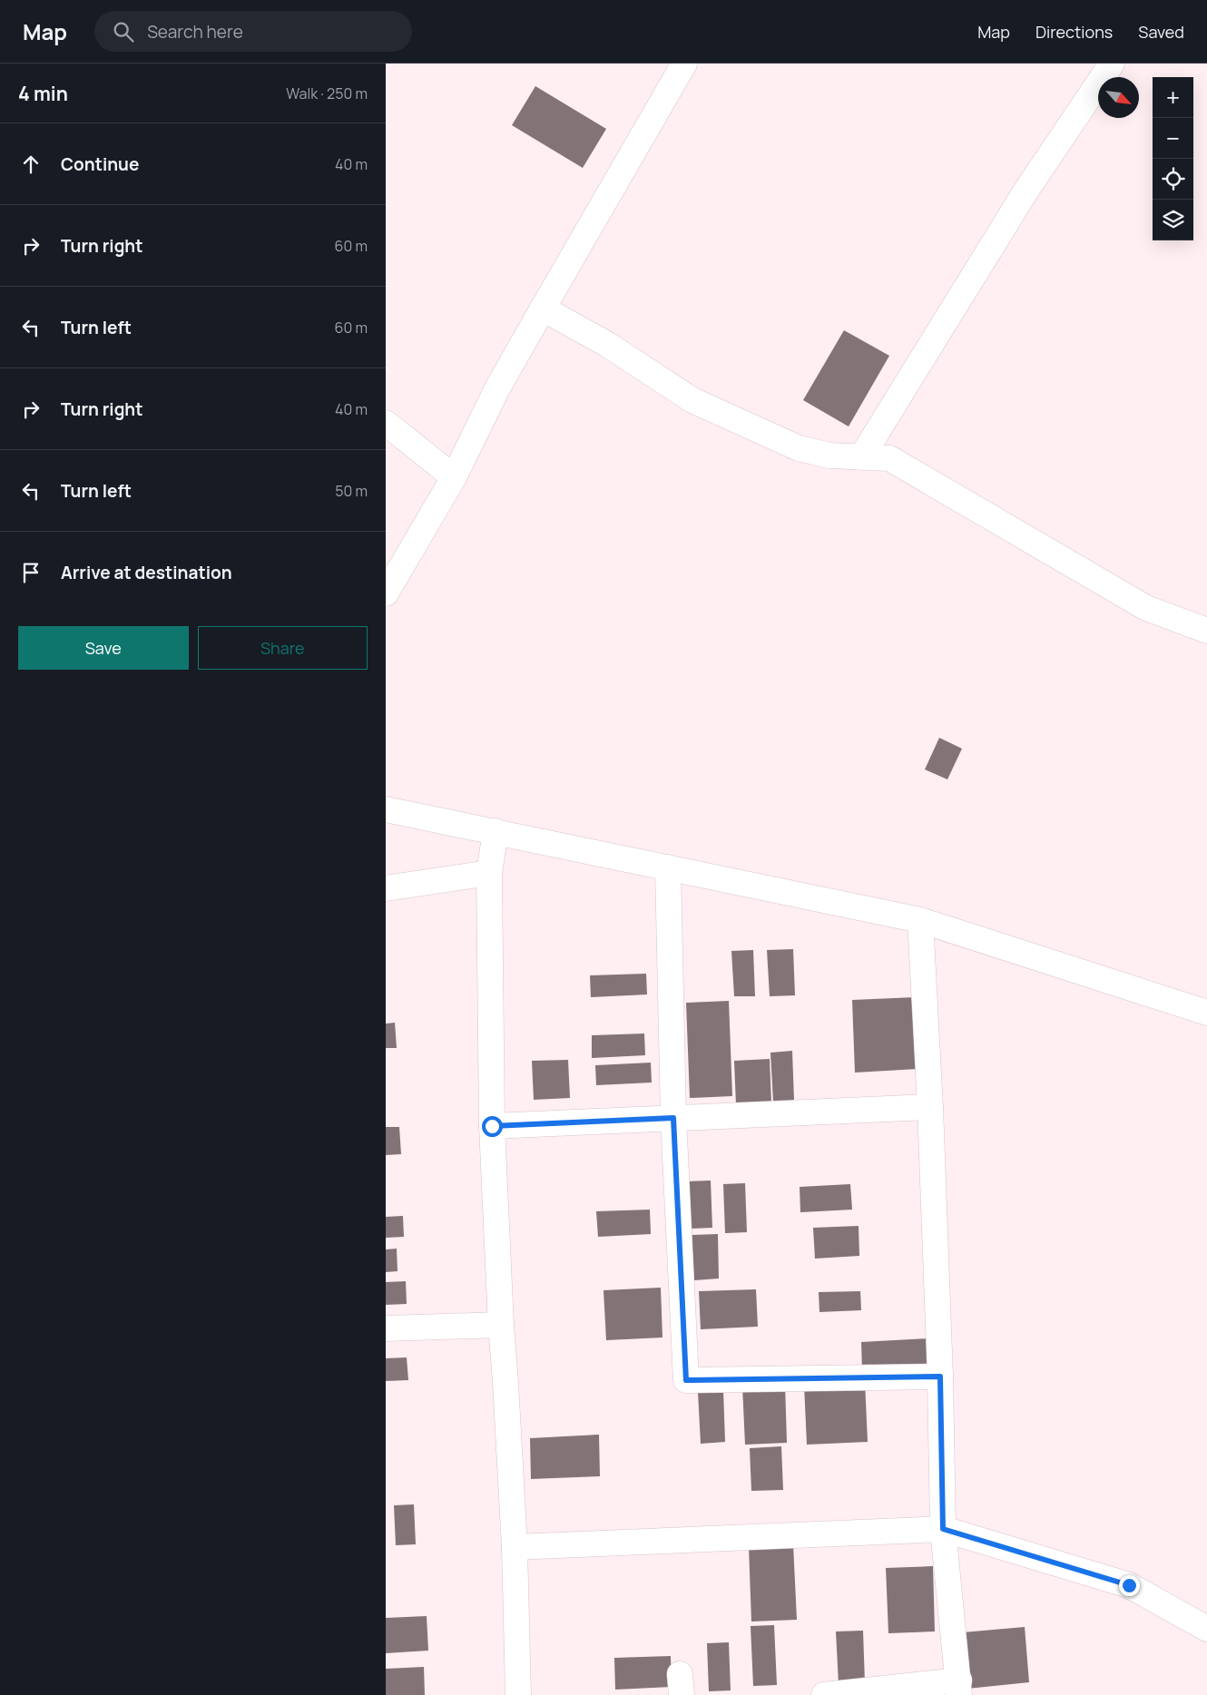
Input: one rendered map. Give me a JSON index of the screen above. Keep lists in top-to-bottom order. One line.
{"north":"bottom right","page":{"header":"Map","search":"Search here","nav":["Map","Directions","Saved"],"heading":["4 min","Walk · 250 m"],"map_buttons":["+","−"],"list":[["Continue","40 m"],["Turn right","60 m"],["Turn left","60 m"],["Turn right","40 m"],["Turn left","50 m"],"Arrive at destination"],"buttons":["Save","Share"]}}
